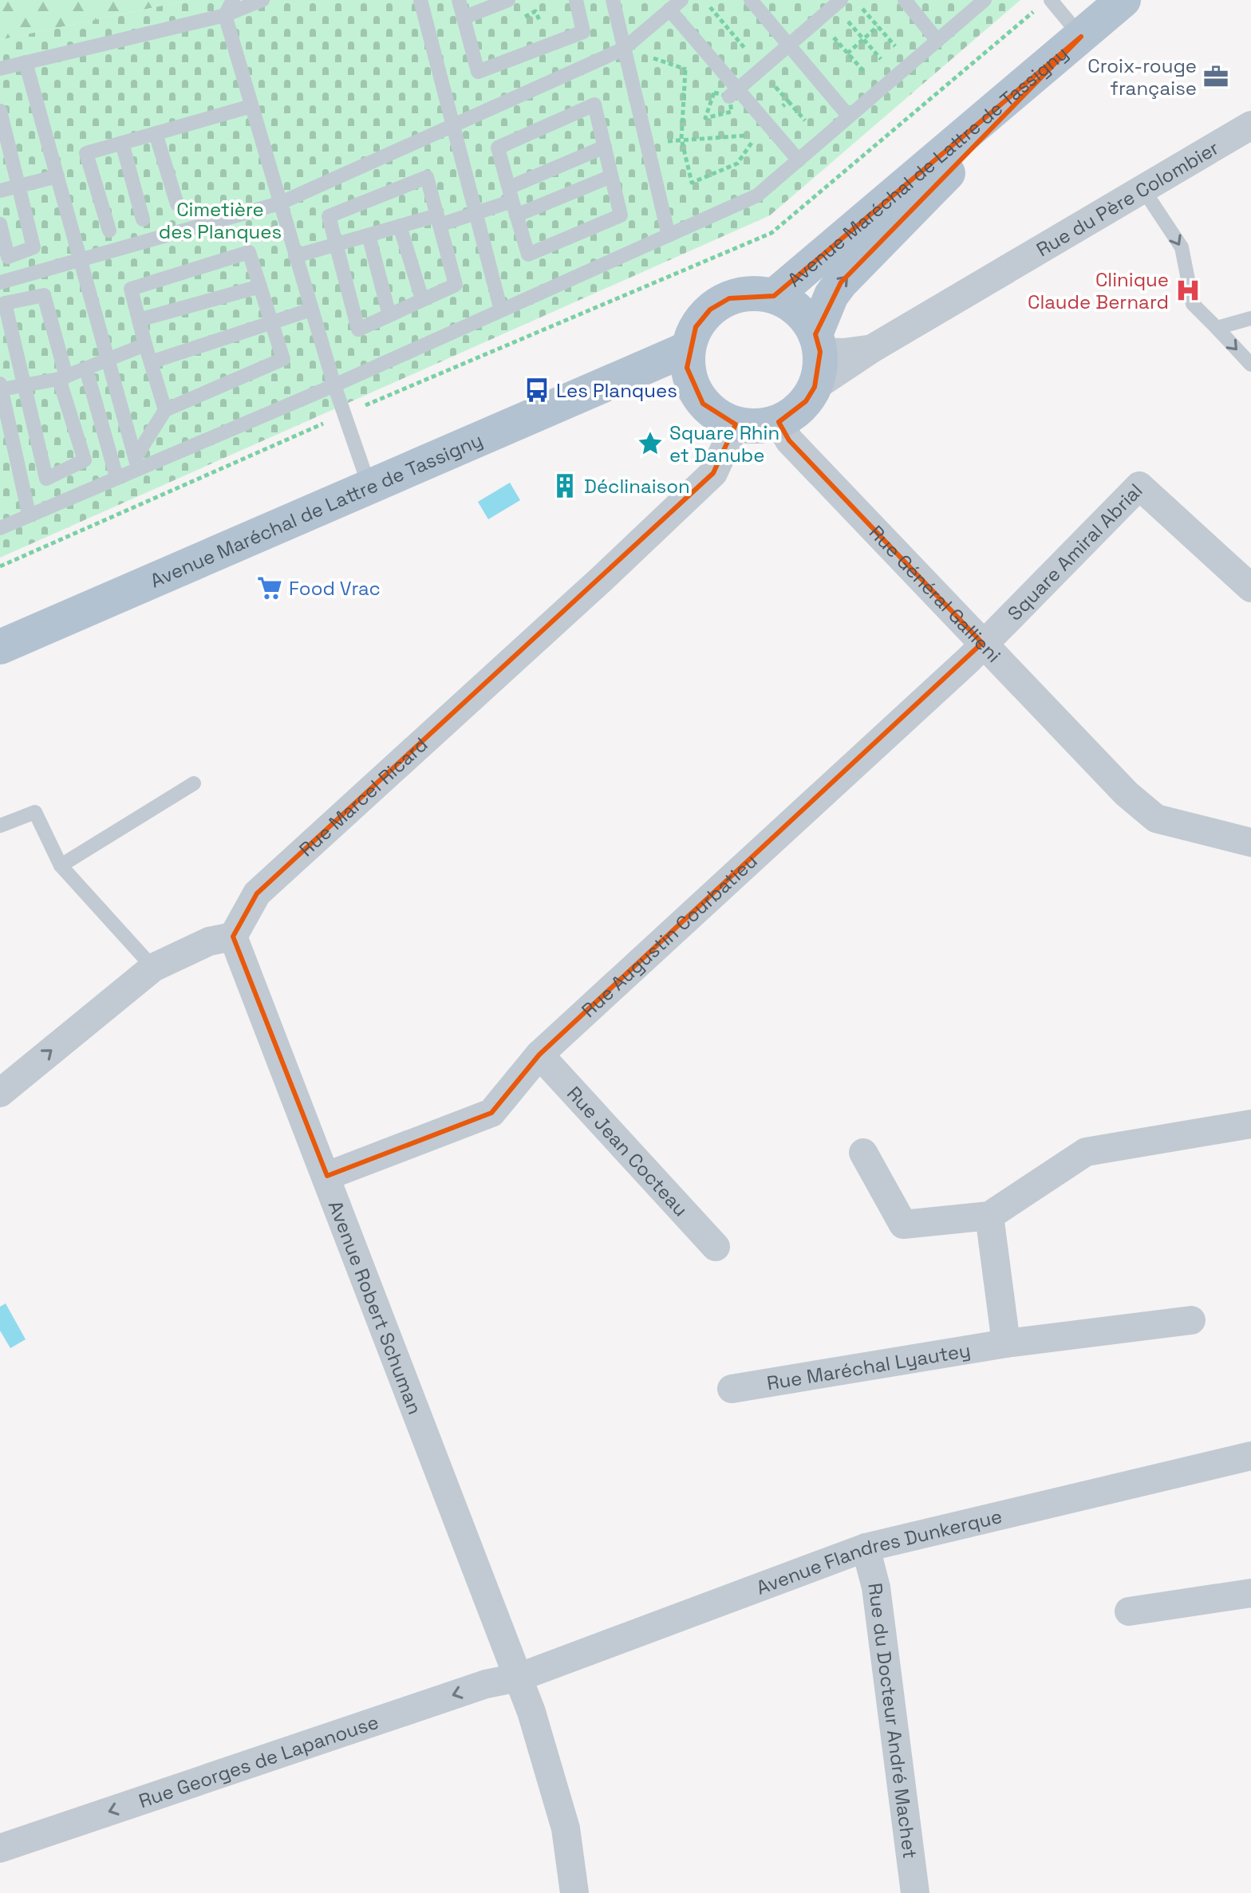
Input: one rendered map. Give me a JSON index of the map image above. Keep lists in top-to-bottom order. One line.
{"streets":{"main road":["Avenue Maréchal de Lattre de Tassigny"],"street":["Rue du Père Colombier","Square Amiral Abrial","Rue Général Gallieni","Rue Marcel Ricard","Rue Augustin Courbatieu","Rue Jean Cocteau","Avenue Robert Schuman","Rue Maréchal Lyautey","Avenue Flandres Dunkerque","Rue du Docteur André Machet","Rue Georges de Lapanouse"]},"crossings":[["Avenue Maréchal de Lattre de Tassigny","Rue du Père Colombier"],["Avenue Maréchal de Lattre de Tassigny","Rue Général Gallieni"],["Avenue Maréchal de Lattre de Tassigny","Rue Marcel Ricard"],["Rue du Père Colombier","Rue Général Gallieni"],["Rue du Père Colombier","Rue Marcel Ricard"],["Square Amiral Abrial","Rue Général Gallieni"],["Square Amiral Abrial","Rue Augustin Courbatieu"],["Rue Général Gallieni","Rue Marcel Ricard"],["Rue Général Gallieni","Rue Augustin Courbatieu"],["Rue Marcel Ricard","Avenue Robert Schuman"],["Rue Augustin Courbatieu","Rue Jean Cocteau"],["Rue Augustin Courbatieu","Avenue Robert Schuman"],["Avenue Robert Schuman","Avenue Flandres Dunkerque"],["Avenue Robert Schuman","Rue Georges de Lapanouse"],["Avenue Flandres Dunkerque","Rue du Docteur André Machet"],["Avenue Flandres Dunkerque","Rue Georges de Lapanouse"]],"one_way":["Rue Georges de Lapanouse"],"parks":["Cimetière des Planques"],"places":{"office":["Croix-rouge française"],"hospital":["Clinique Claude Bernard"],"bus stop":["Les Planques"],"place":["Square Rhin et Danube"],"building":["Déclinaison"],"supermarket":["Food Vrac"]}}
